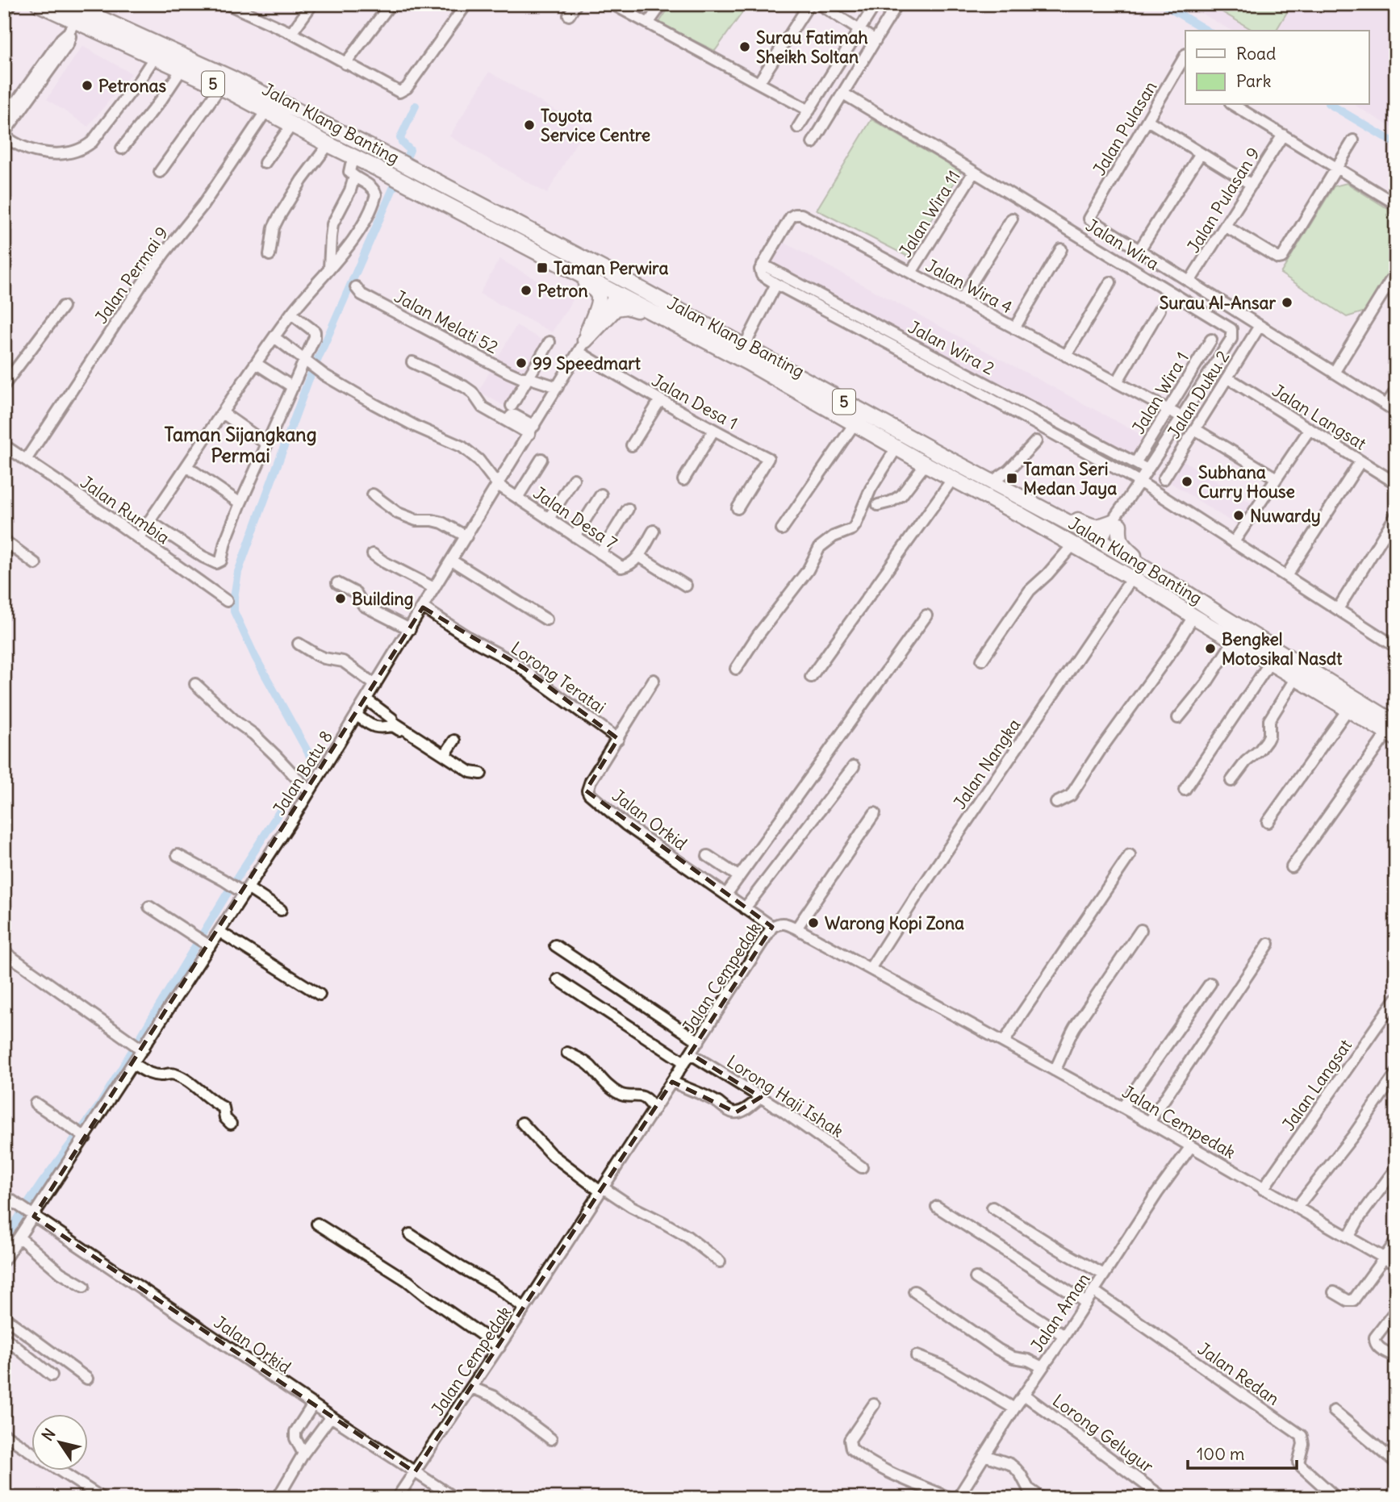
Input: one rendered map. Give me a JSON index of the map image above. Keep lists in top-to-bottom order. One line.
{"streets":{"highway":["5","Jalan Klang Banting"],"street":["Jalan Pulasan","Jalan Pulasan 9","Jalan Wira 11","Jalan Wira","Jalan Permai 9","Jalan Wira 4","Jalan Melati 52","Jalan Wira 2","Jalan Wira 1","Jalan Duku 2","Jalan Desa 1","Jalan Langsat","Jalan Rumbia","Jalan Desa 7","Lorong Teratai","Jalan Nangka","Jalan Batu 8","Jalan Orkid","Jalan Cempedak","Lorong Haji Ishak","Jalan Aman","Jalan Redan","Lorong Gelugur"]},"crossings":[["Jalan Klang Banting","Jalan Permai 9"],["Jalan Klang Banting","Jalan Nangka"],["Jalan Klang Banting","Jalan Batu 8"],["Jalan Wira 11","Jalan Wira"],["Jalan Wira 11","Jalan Wira 4"],["Jalan Permai 9","Jalan Rumbia"],["Jalan Wira 4","Jalan Wira 2"],["Jalan Wira 4","Jalan Wira 1"],["Jalan Melati 52","Jalan Batu 8"],["Jalan Wira 2","Jalan Wira 1"],["Jalan Duku 2","Jalan Langsat"],["Jalan Desa 1","Jalan Batu 8"],["Jalan Langsat","Jalan Cempedak"],["Jalan Desa 7","Jalan Batu 8"],["Lorong Teratai","Jalan Batu 8"],["Lorong Teratai","Jalan Orkid"],["Jalan Nangka","Jalan Cempedak"],["Jalan Batu 8","Jalan Orkid"],["Jalan Orkid","Jalan Cempedak"],["Jalan Cempedak","Lorong Haji Ishak"],["Jalan Cempedak","Jalan Aman"],["Jalan Aman","Jalan Redan"],["Jalan Aman","Lorong Gelugur"]],"districts":["Taman Sijangkang Permai"],"places":{"other":["Surau Fatimah Sheikh Soltan","Petronas","Toyota Service Centre","Petron","Surau Al-Ansar","99 Speedmart","Subhana Curry House","Nuwardy","Building","Bengkel Motosikal Nasdt","Warong Kopi Zona"],"transit":["Taman Perwira","Taman Seri Medan Jaya"]},"legend":["Road","Park"],"scale_bar":"100 m","north":"top left"}
